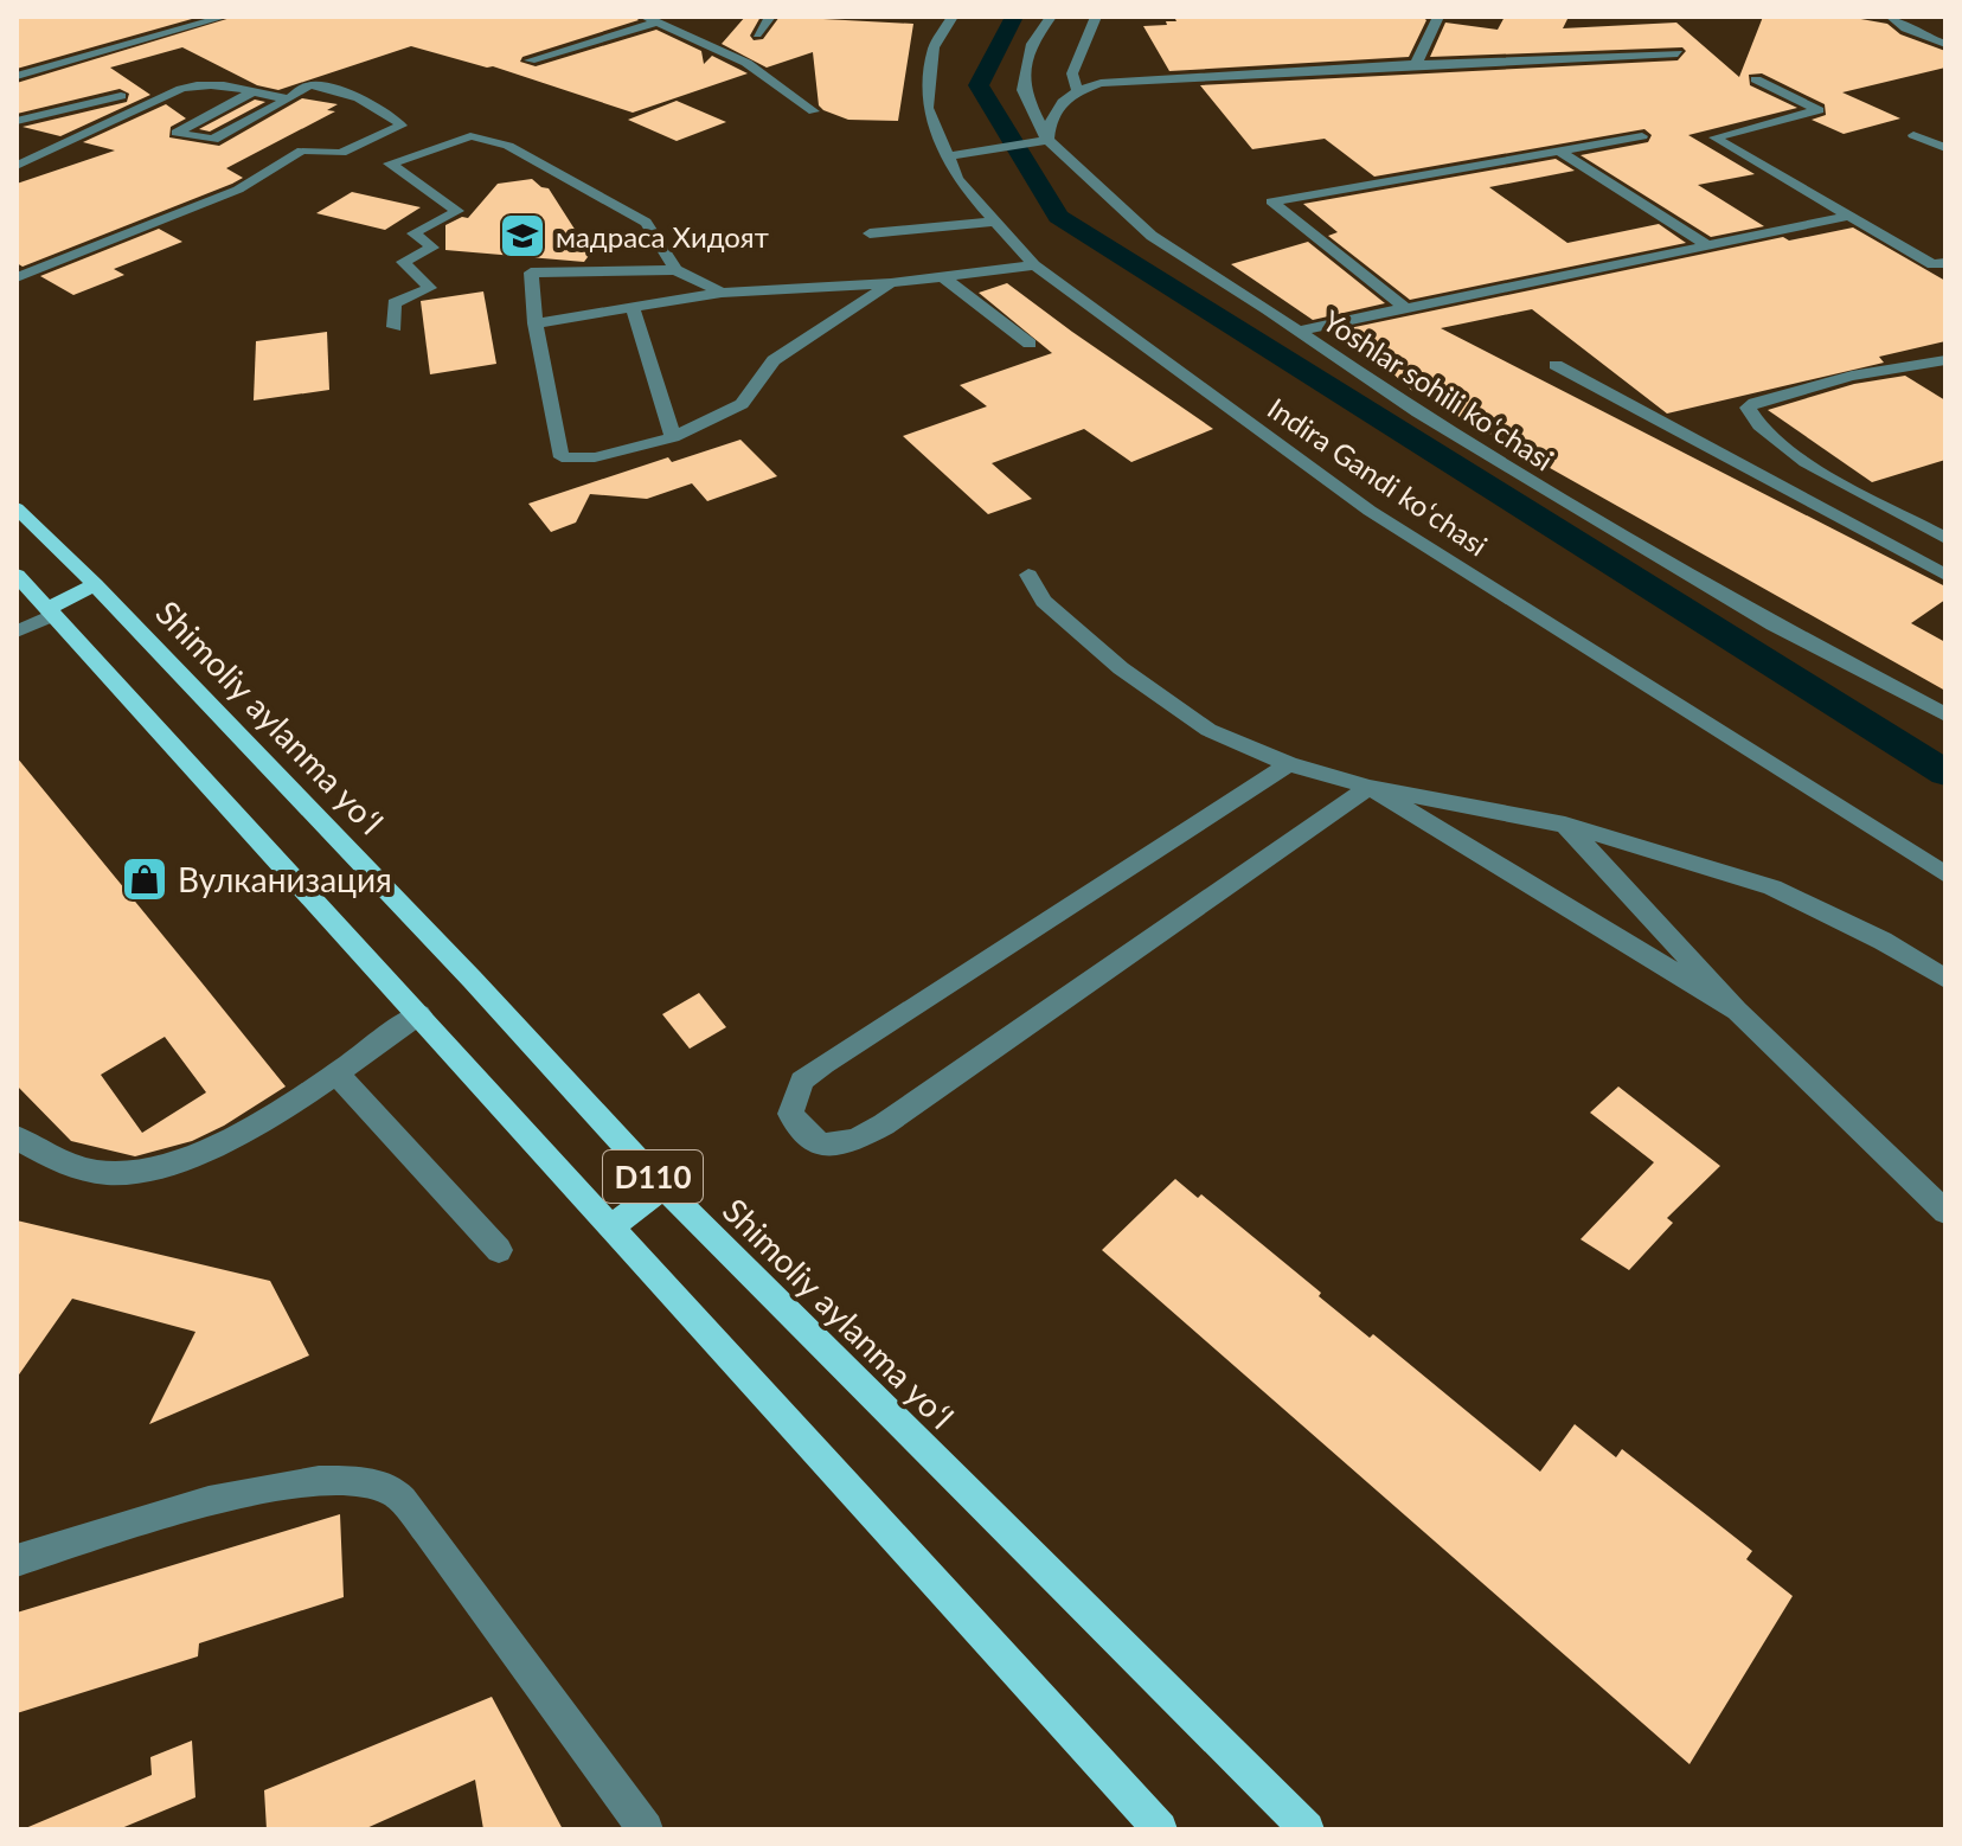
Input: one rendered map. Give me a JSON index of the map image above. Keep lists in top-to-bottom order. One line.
{"streets":{"main road":["Shimoliy aylanma yoʻl","D110"],"street":["Yoshlar sohili koʻchasi","Indira Gandi koʻchasi"]},"places":{"school or university":["мадраса Хидоят"],"shop":["Вулканизация"]}}
